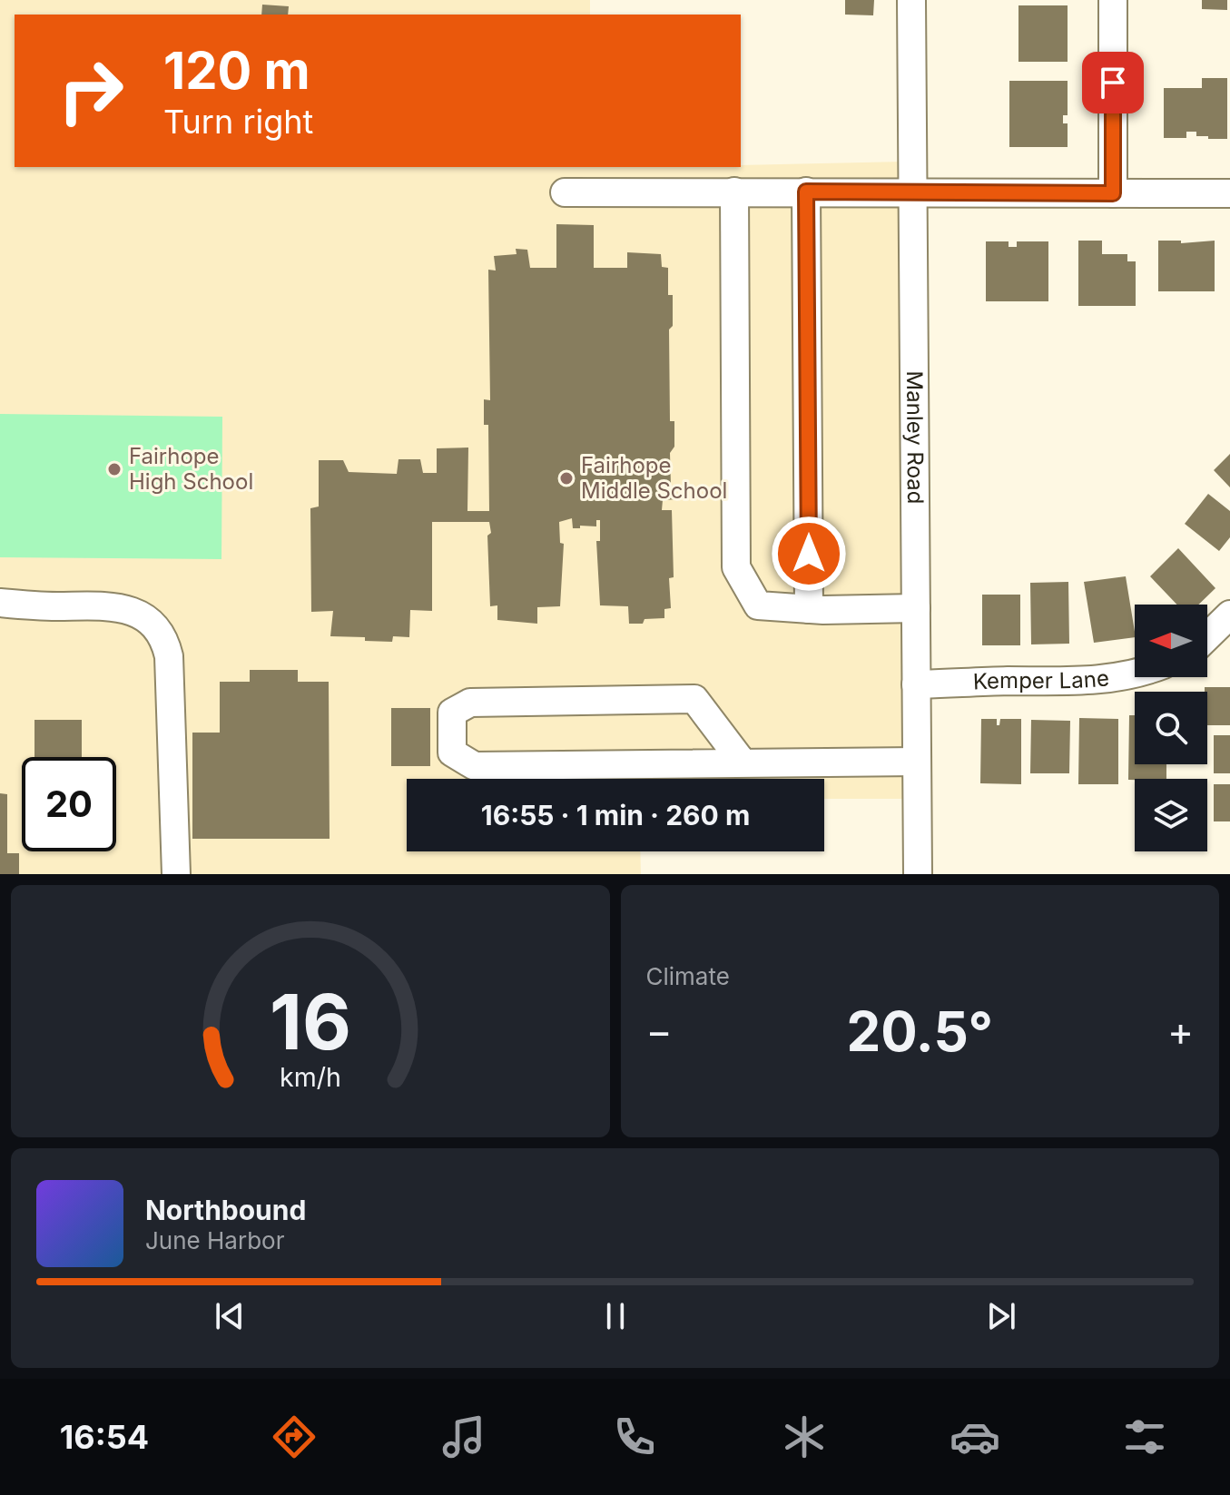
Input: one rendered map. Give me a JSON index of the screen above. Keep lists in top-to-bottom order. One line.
{"streets":{"street":["Manley Road","Kemper Lane"]},"crossings":[["Manley Road","Kemper Lane"]],"places":["Fairhope High School","Fairhope Middle School"],"north":"left","page":{"turn":["120 m","Turn right"],"limit":"20","trip":"16:55 · 1 min · 260 m","tile":"Climate","heat":["−","20.5°","+"],"song":["Northbound","June Harbor"],"tabs":"16:54","gauge":["16","km/h"]}}
